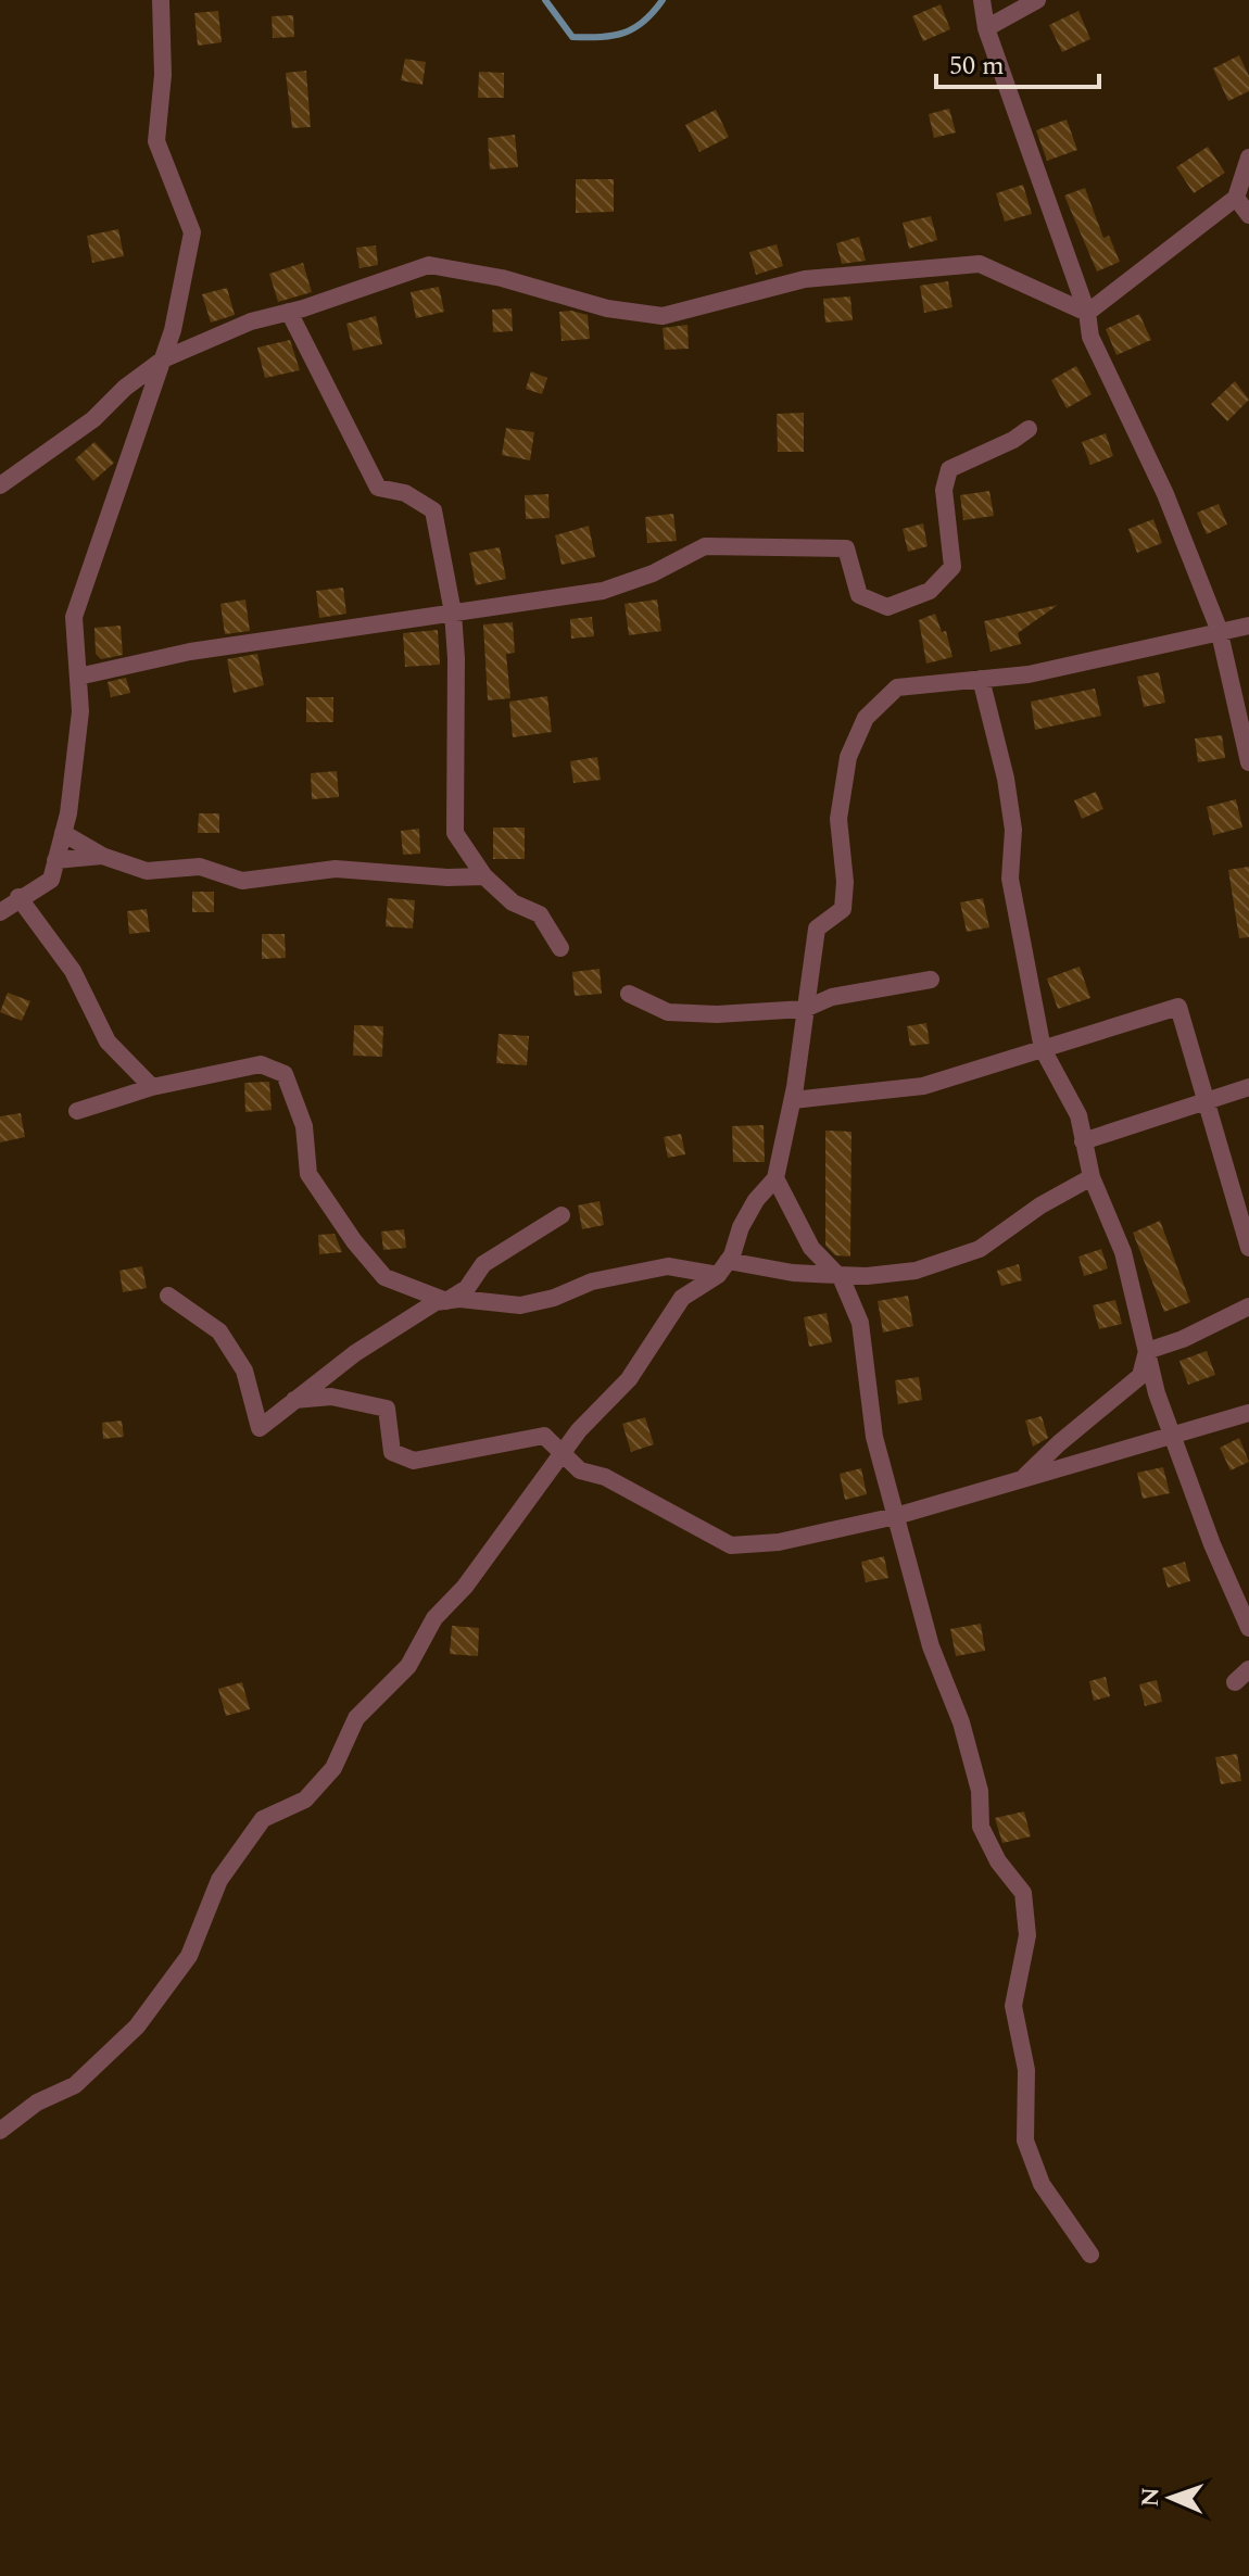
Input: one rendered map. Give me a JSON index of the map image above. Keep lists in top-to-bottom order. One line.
{"scale_bar":"50 m","north":"left"}
